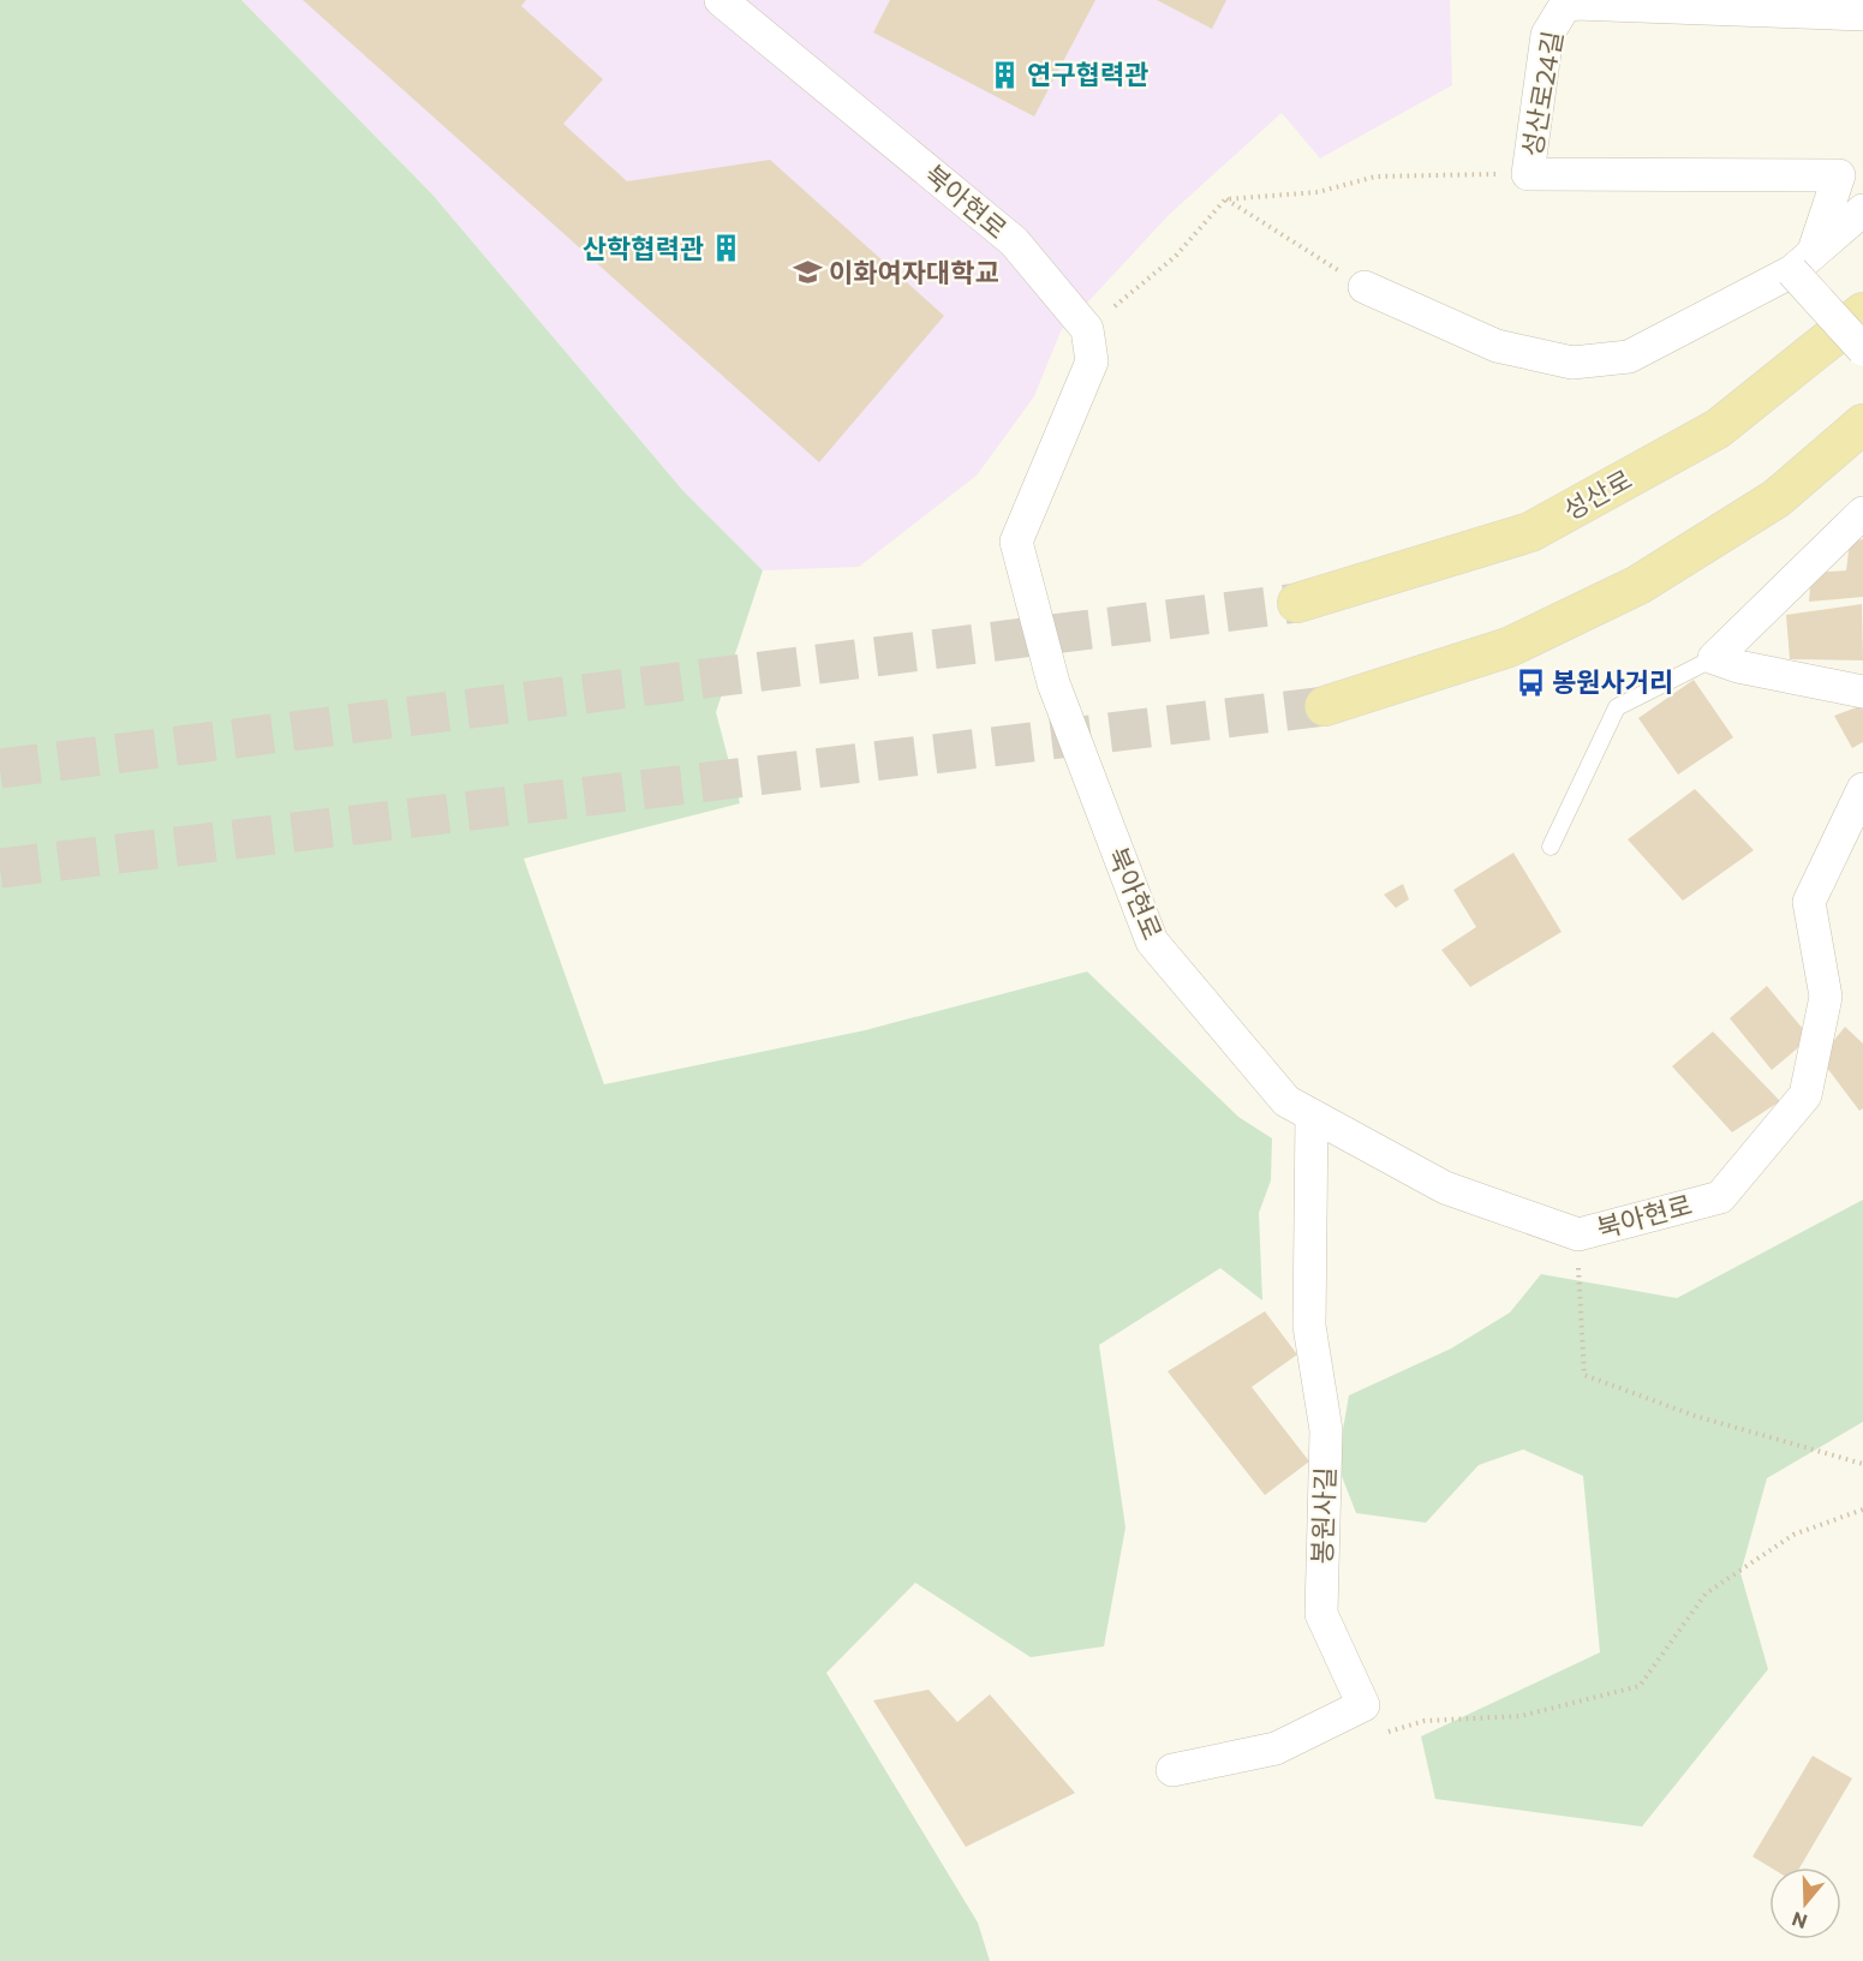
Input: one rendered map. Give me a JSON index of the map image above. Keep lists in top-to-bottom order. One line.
{"streets":{"main road":["성산로"],"street":["성산로24길","북아현로","봉원사길"]},"crossings":[["북아현로","봉원사길"]],"places":{"building":["연구협력관","산학협력관"],"school or university":["이화여자대학교"],"bus stop":["봉원사거리"]},"north":"bottom"}
